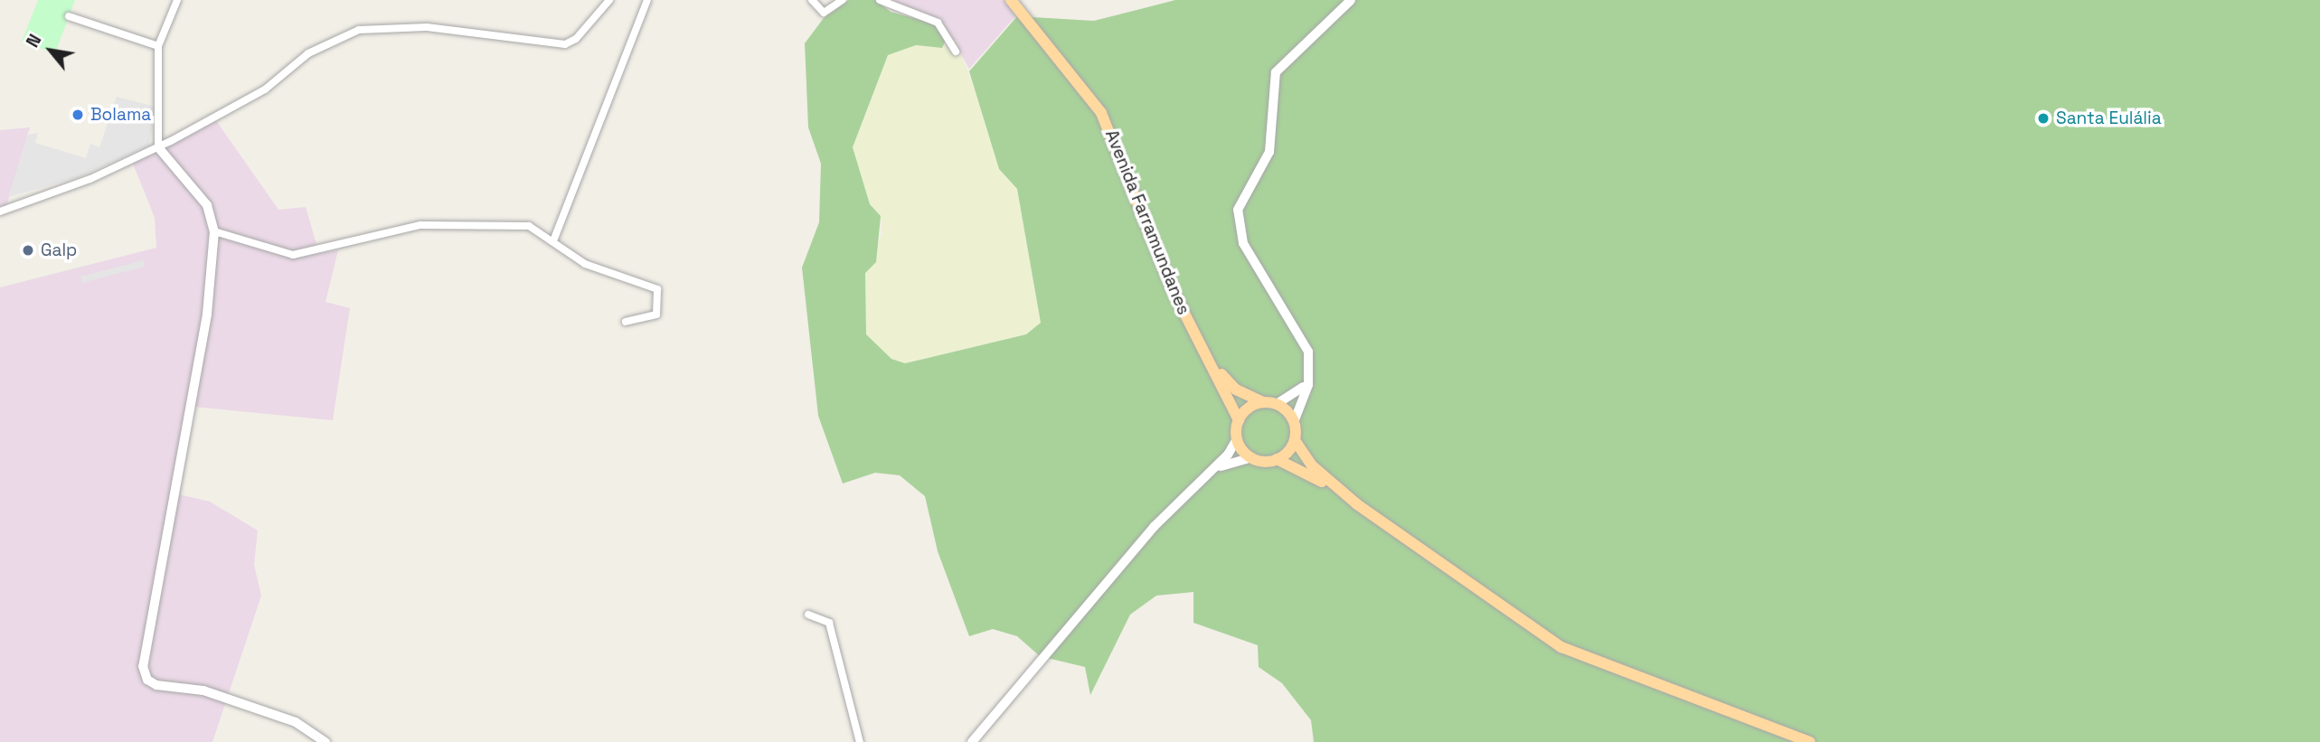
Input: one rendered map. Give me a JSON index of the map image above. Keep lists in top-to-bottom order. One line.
{"streets":{"main road":["Avenida Farramundanes"]},"places":["Bolama","Santa Eulália","Galp"],"north":"top left"}
